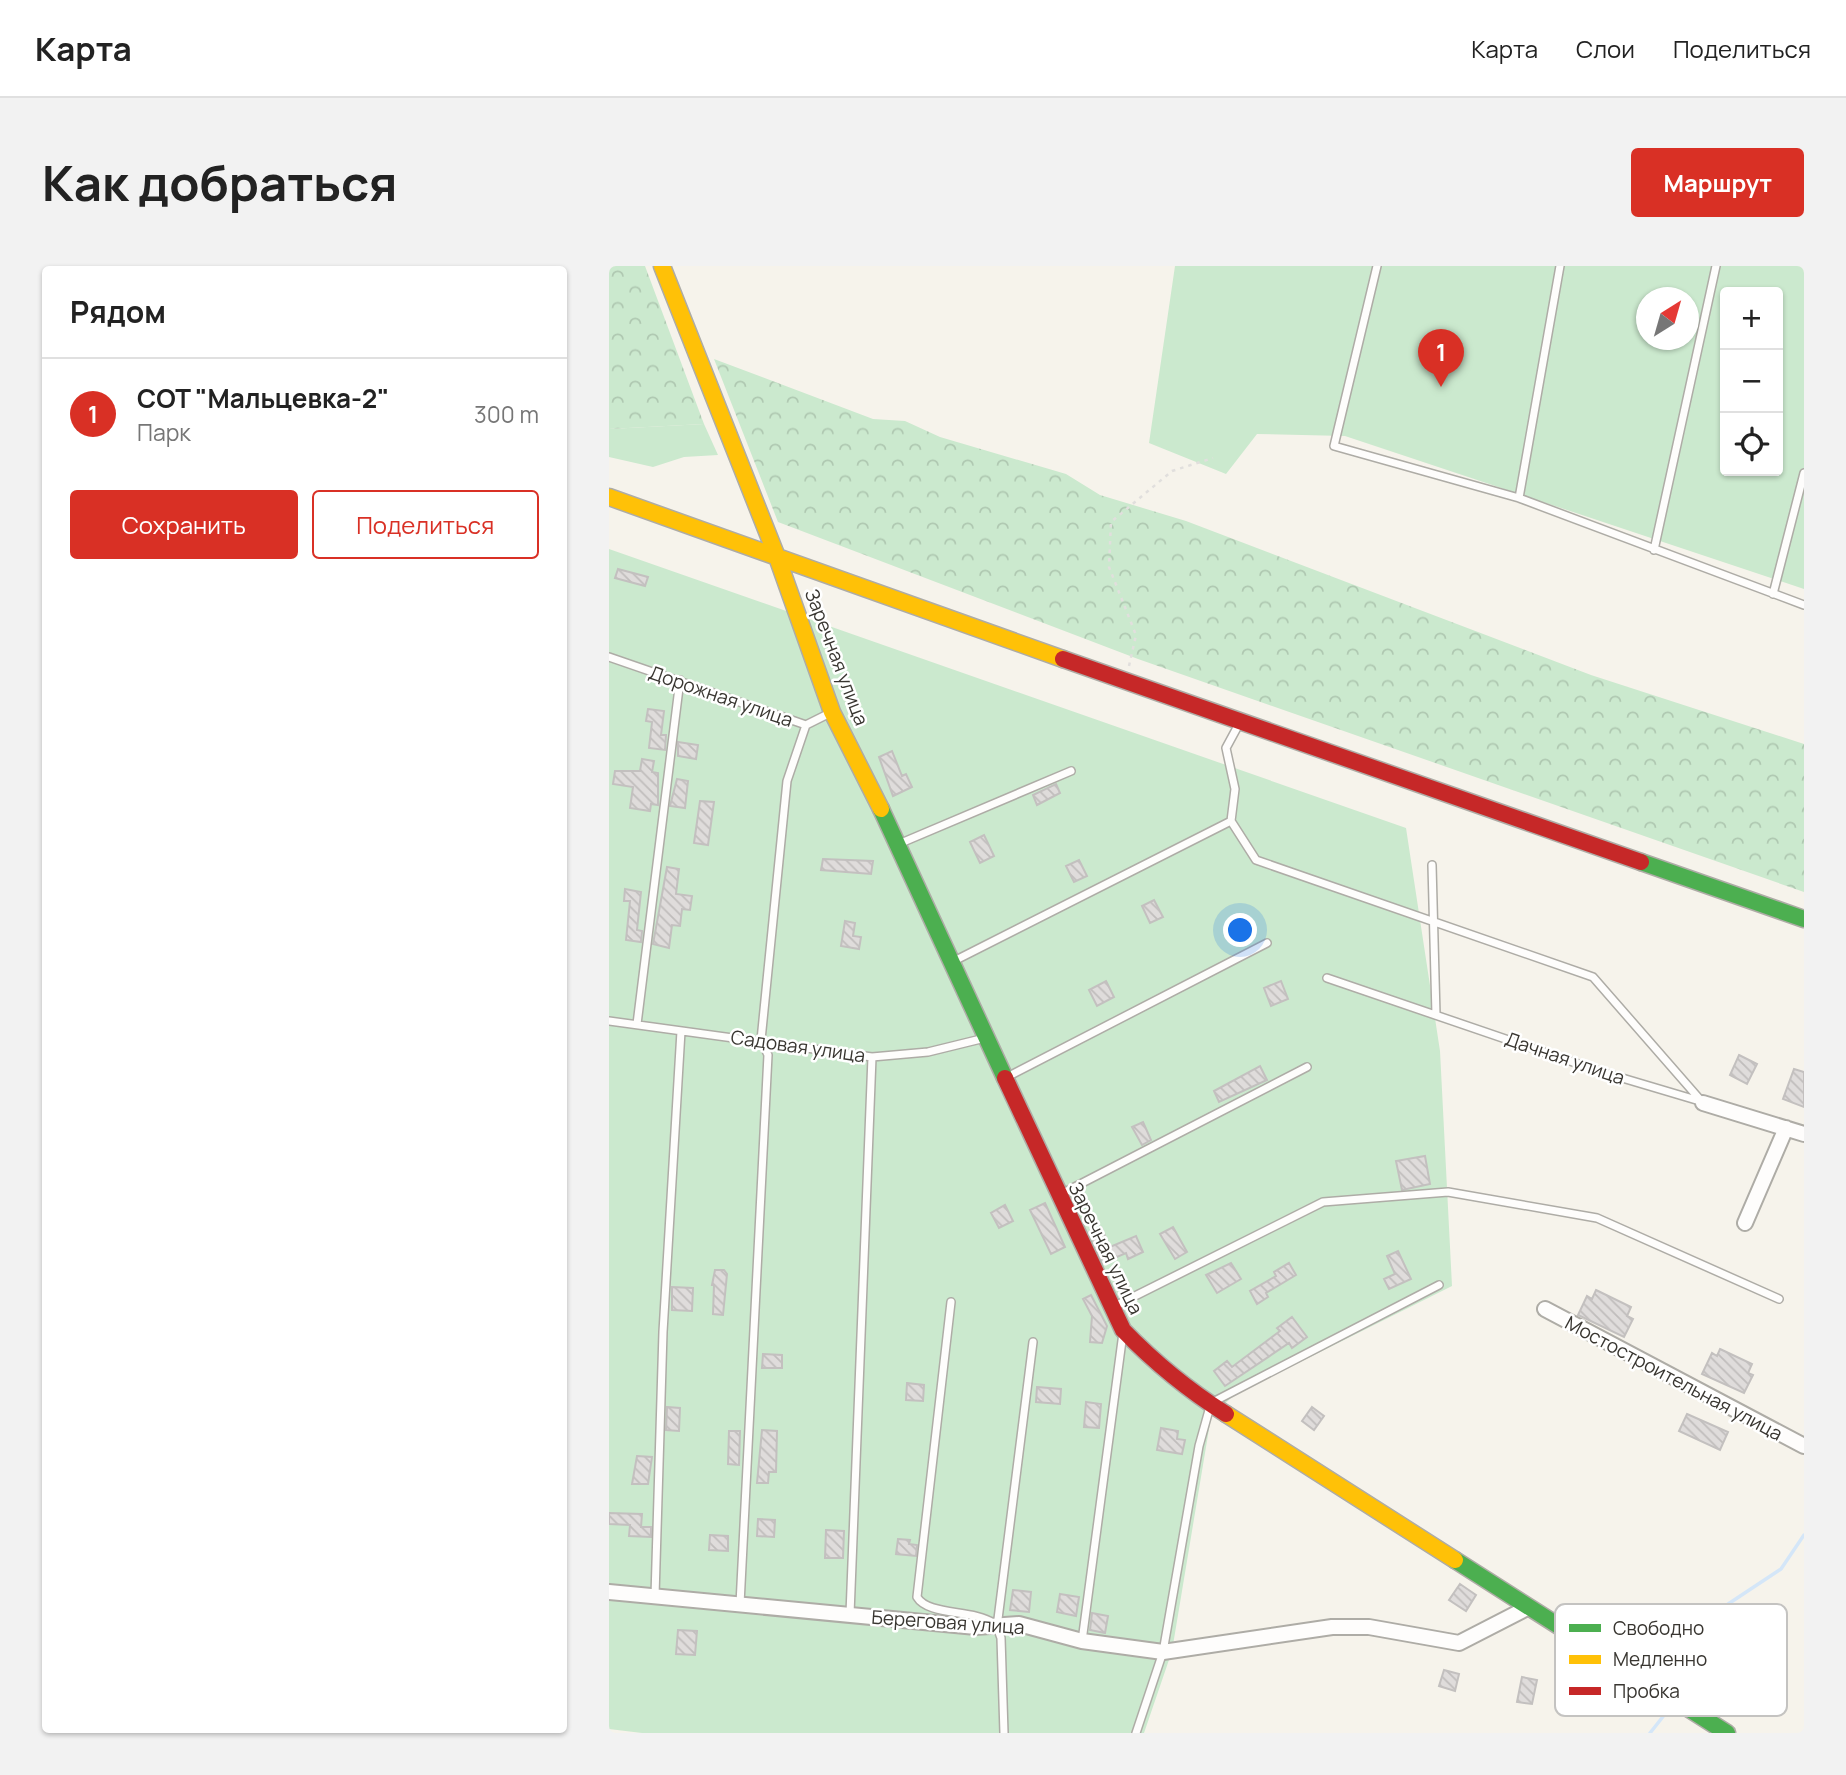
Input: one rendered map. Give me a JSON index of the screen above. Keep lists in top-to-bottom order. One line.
{"streets":{"street":["Заречная улица","Дачная улица","Мостостроительная улица","Береговая улица"],"lane":["Дорожная улица","Садовая улица"]},"crossings":[["Заречная улица","Дорожная улица"],["Заречная улица","Садовая улица"],["Заречная улица","Береговая улица"]],"legend":["Свободно","Медленно","Пробка"],"north":"top right","page":{"header":"Карта","nav":["Карта","Слои","Поделиться"],"buttons":["Маршрут",["Сохранить","Поделиться"]],"title":"Как добраться","heading":"Рядом","map_buttons":["+","−"],"pins":"1","list":[{"mark":"1","name":"СОТ \"Мальцевка-2\"","note":"Парк","value":"300 m"}]}}
